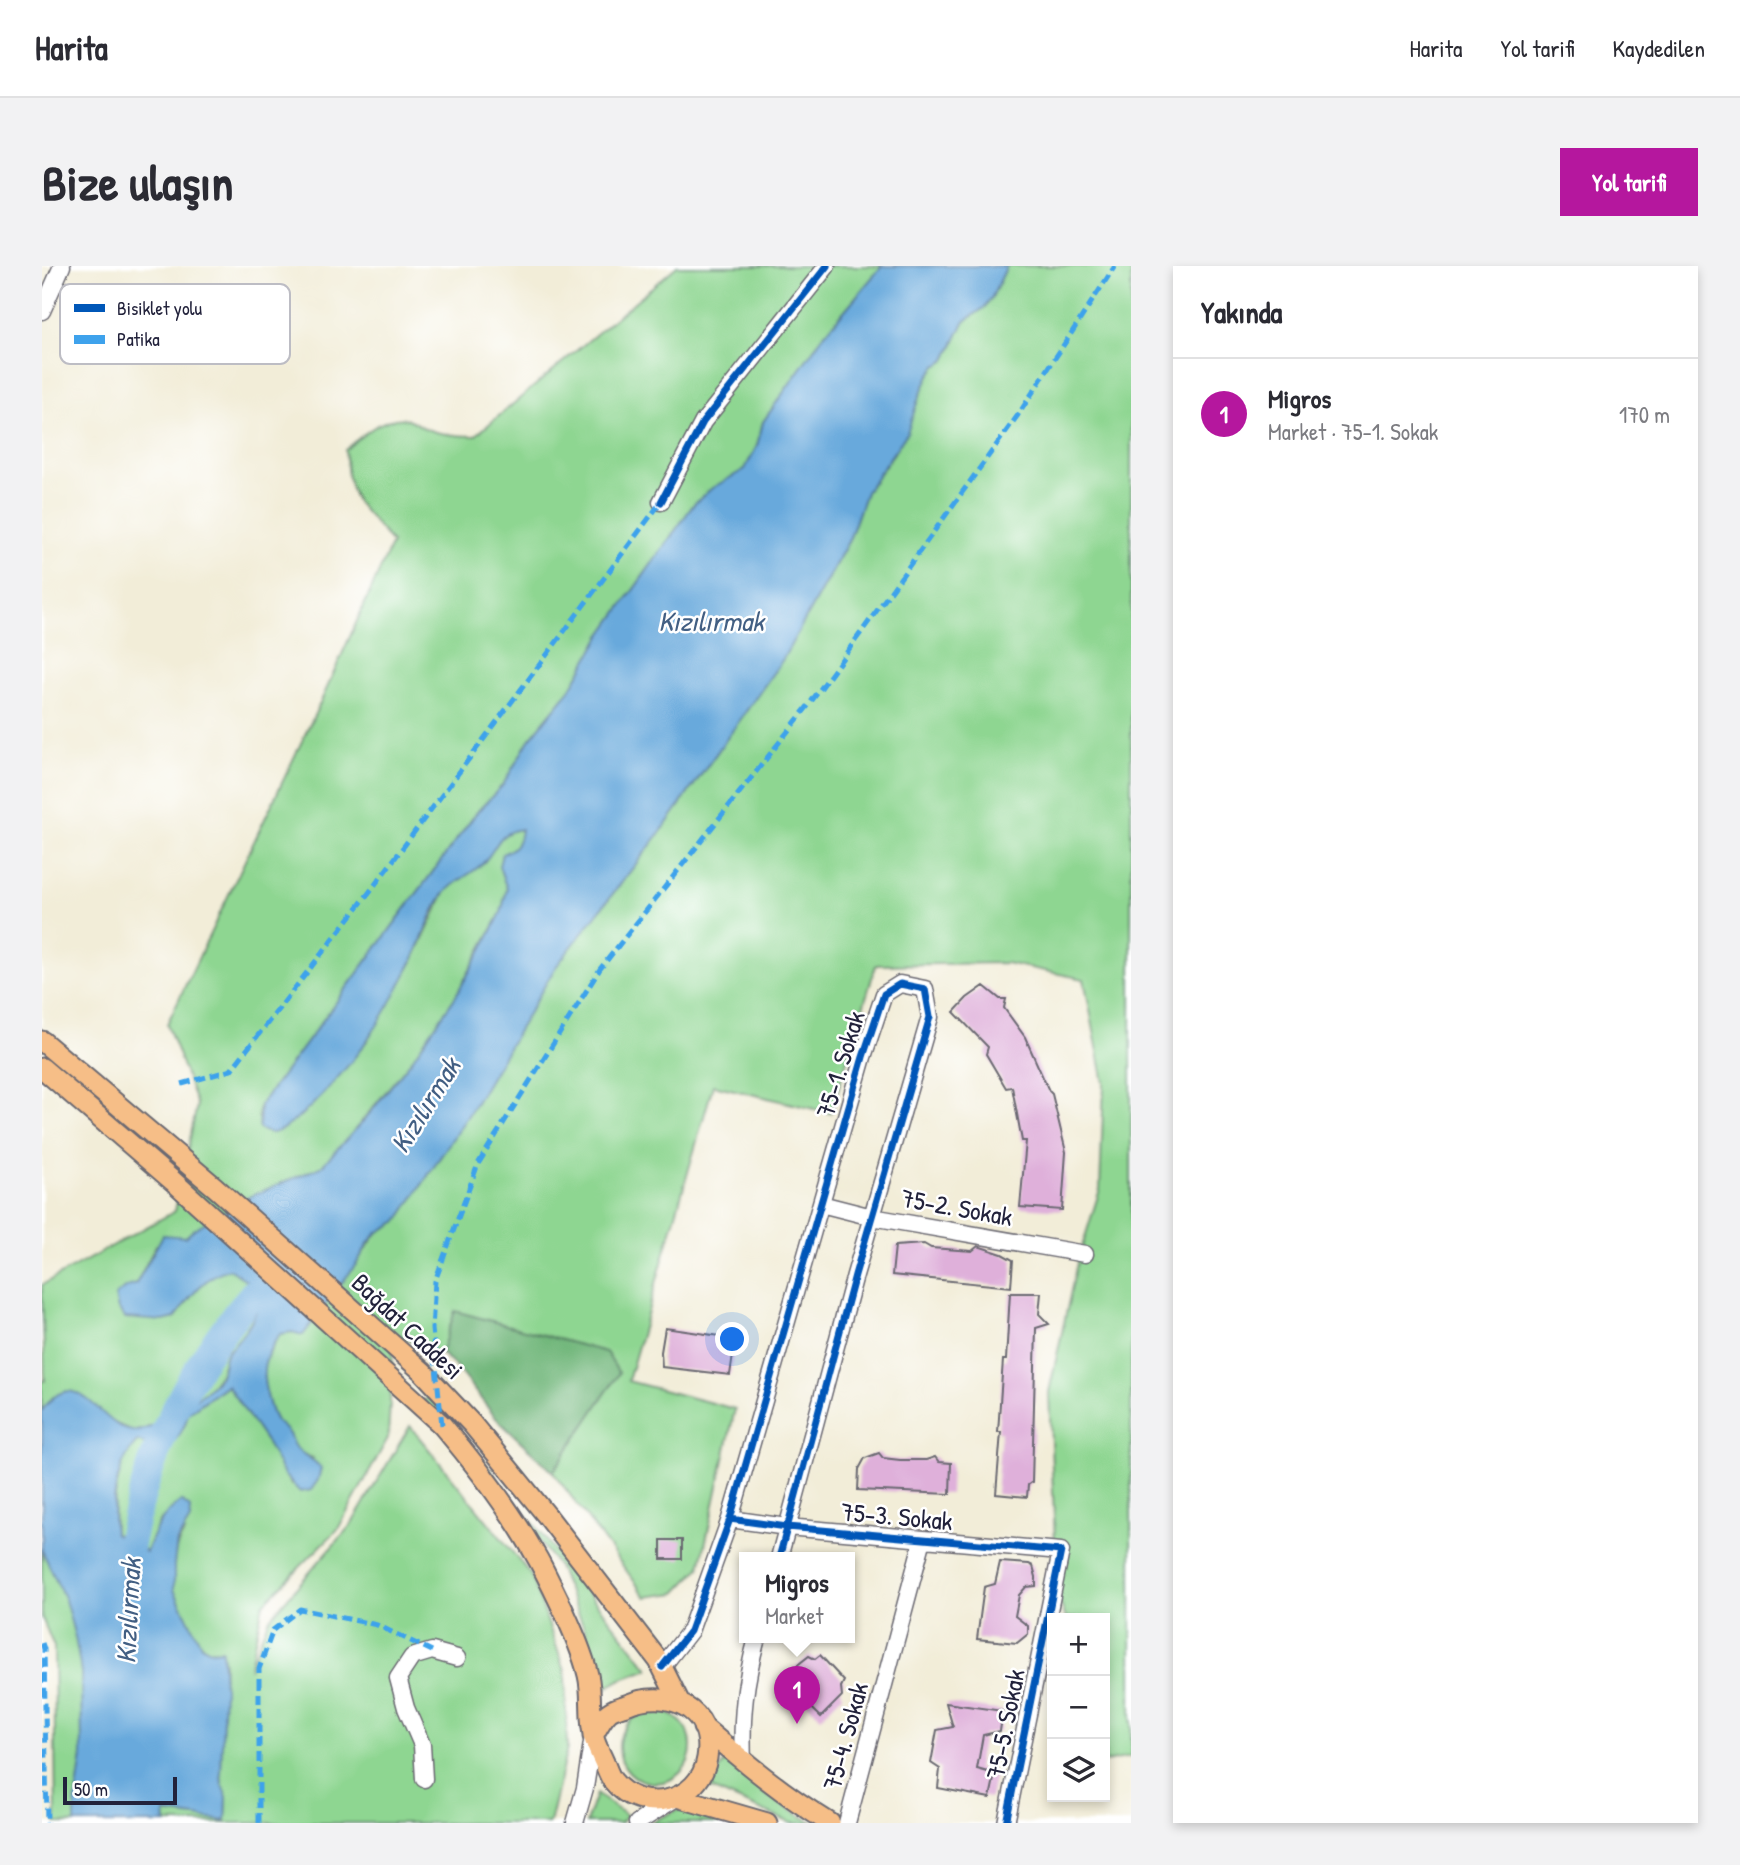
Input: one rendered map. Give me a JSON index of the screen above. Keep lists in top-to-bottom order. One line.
{"streets":{"main road":["Bağdat Caddesi"],"street":["75-1. Sokak","75-2. Sokak","75-3. Sokak","75-5. Sokak","75-4. Sokak"]},"crossings":[["75-1. Sokak","75-2. Sokak"],["75-1. Sokak","Bağdat Caddesi"],["75-1. Sokak","75-3. Sokak"],["75-3. Sokak","75-5. Sokak"],["75-3. Sokak","75-4. Sokak"]],"water":["Kızılırmak"],"legend":["Bisiklet yolu","Patika"],"scale_bar":"50 m","page":{"header":"Harita","nav":["Harita","Yol tarifi","Kaydedilen"],"buttons":"Yol tarifi","title":"Bize ulaşın","heading":"Yakında","list":[{"mark":"1","name":"Migros","note":"Market · 75-1. Sokak","value":"170 m"}],"popup":["Migros","Market"],"map_buttons":["+","−"],"pins":"1","scale":"50 m"}}
